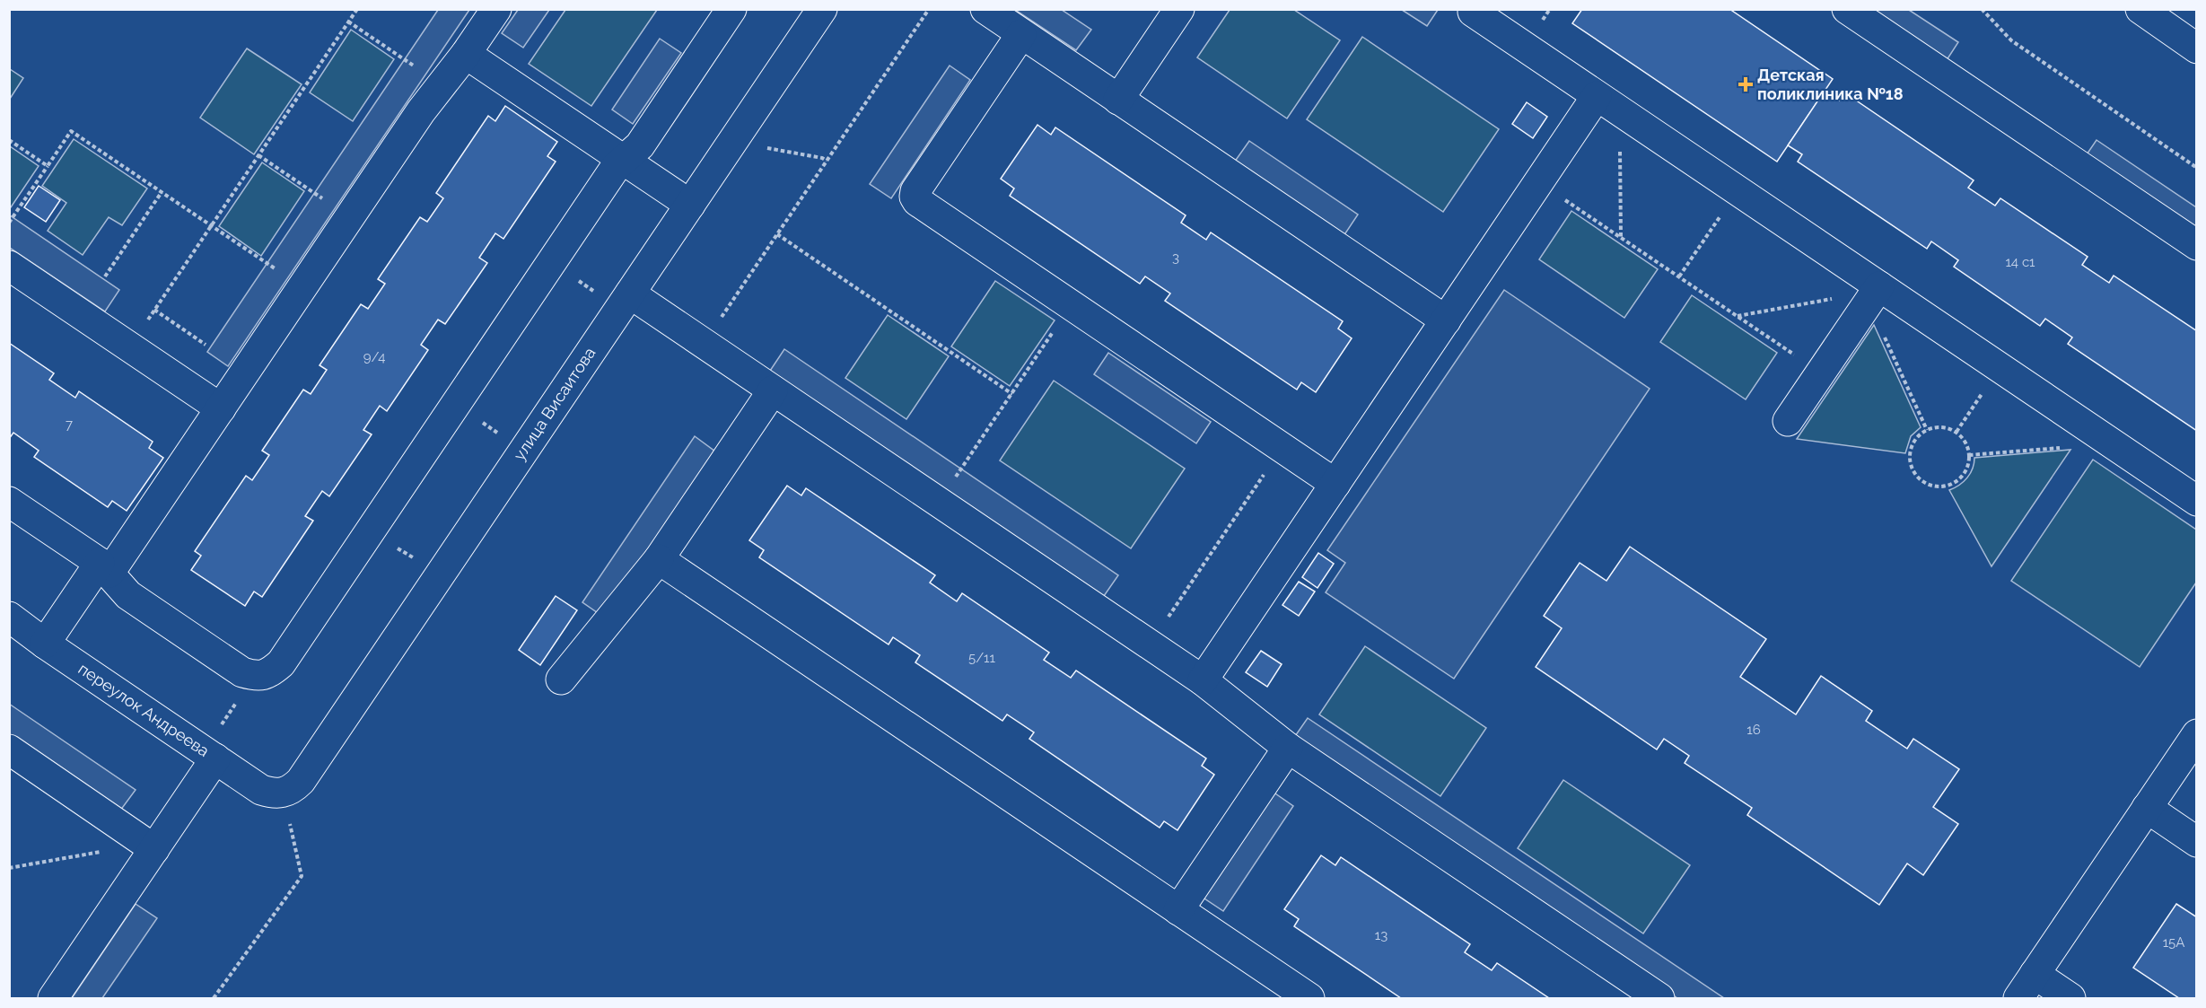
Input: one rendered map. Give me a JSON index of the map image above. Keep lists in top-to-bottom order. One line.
{"streets":{"street":["улица Висаитова","переулок Андреева"]},"crossings":[["улица Висаитова","переулок Андреева"]],"places":{"health":["Детская поликлиника №18"]},"house_numbers":["3","14 с1","9/4","7","5/11","16","13","15А"]}
